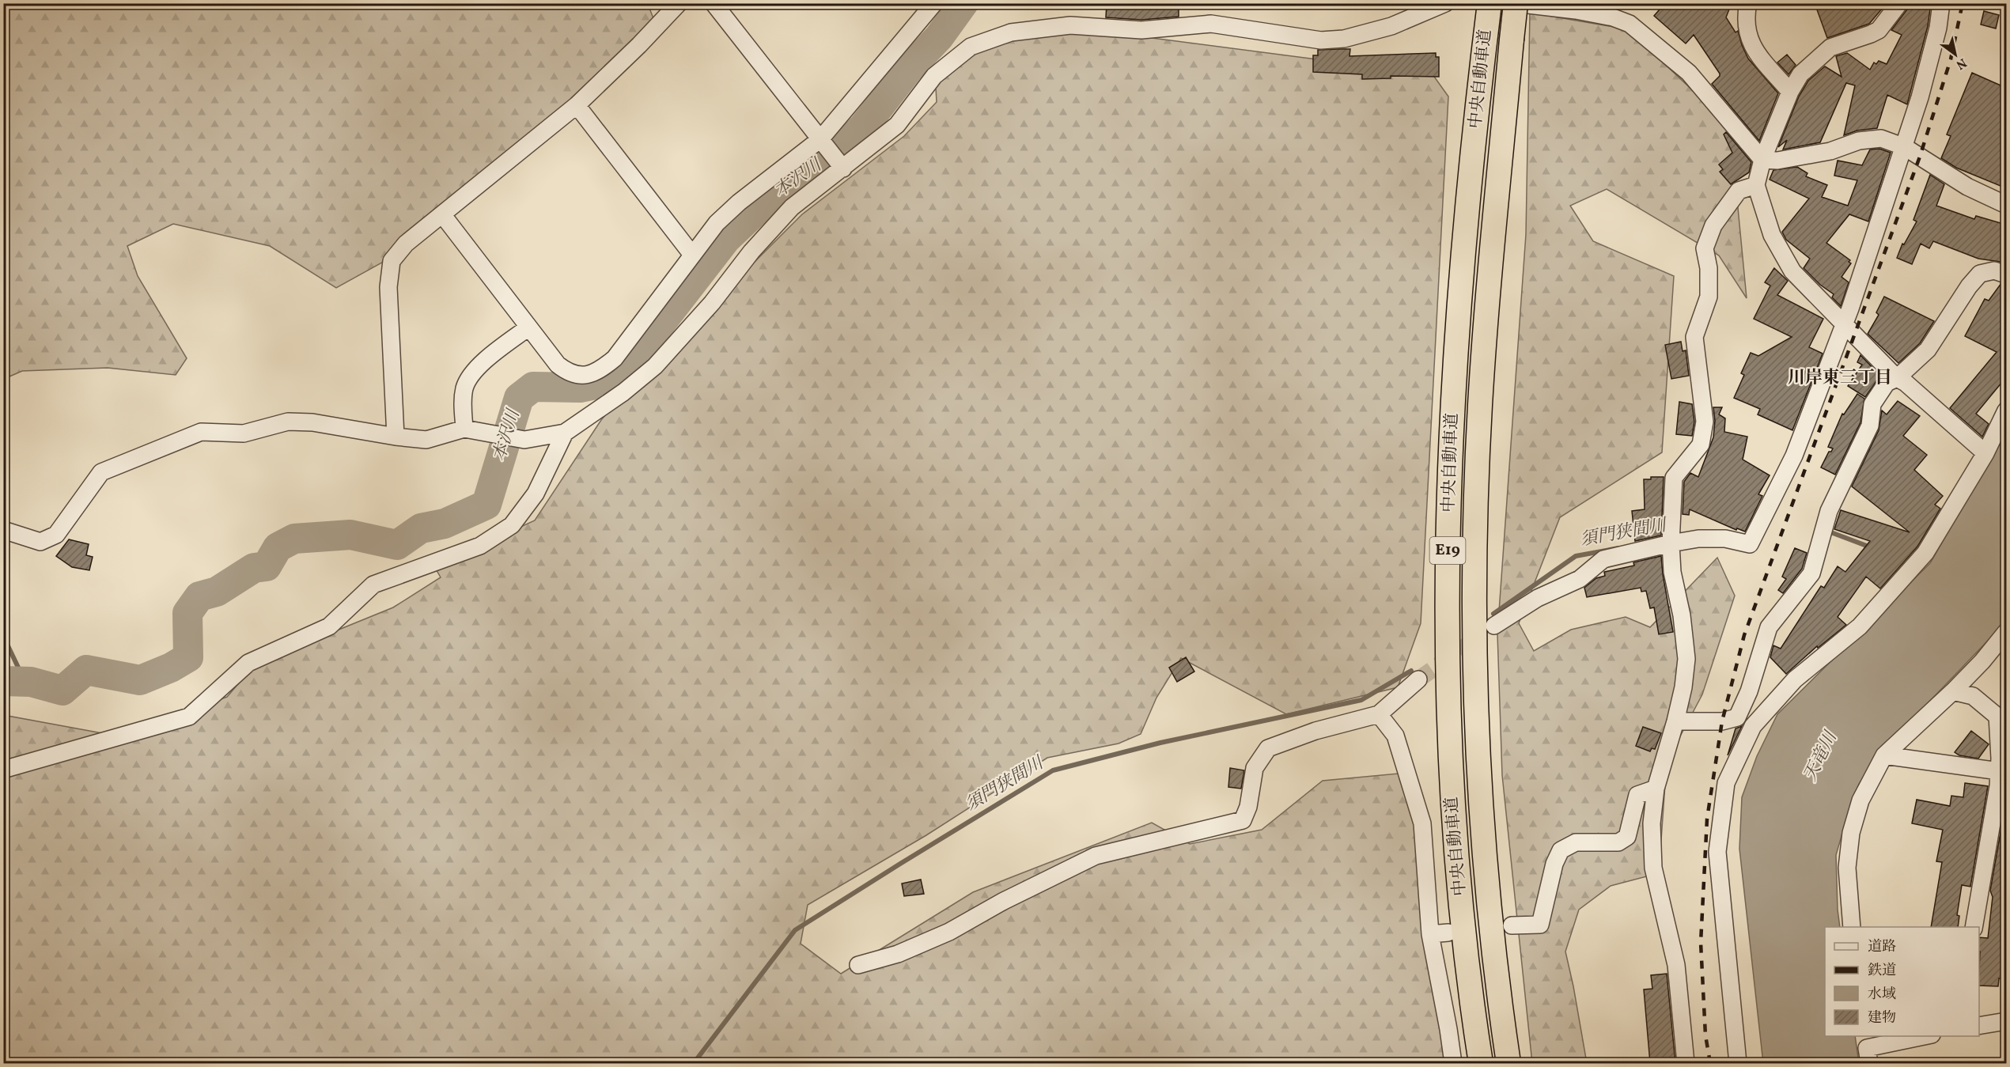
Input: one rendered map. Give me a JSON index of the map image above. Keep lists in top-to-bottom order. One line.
{"streets":{"highway":["中央自動車道","E19"]},"districts":["川岸東三丁目"],"water":["本沢川","須門狭間川","天竜川"],"legend":["道路","鉄道","水域","建物"],"north":"bottom right"}
